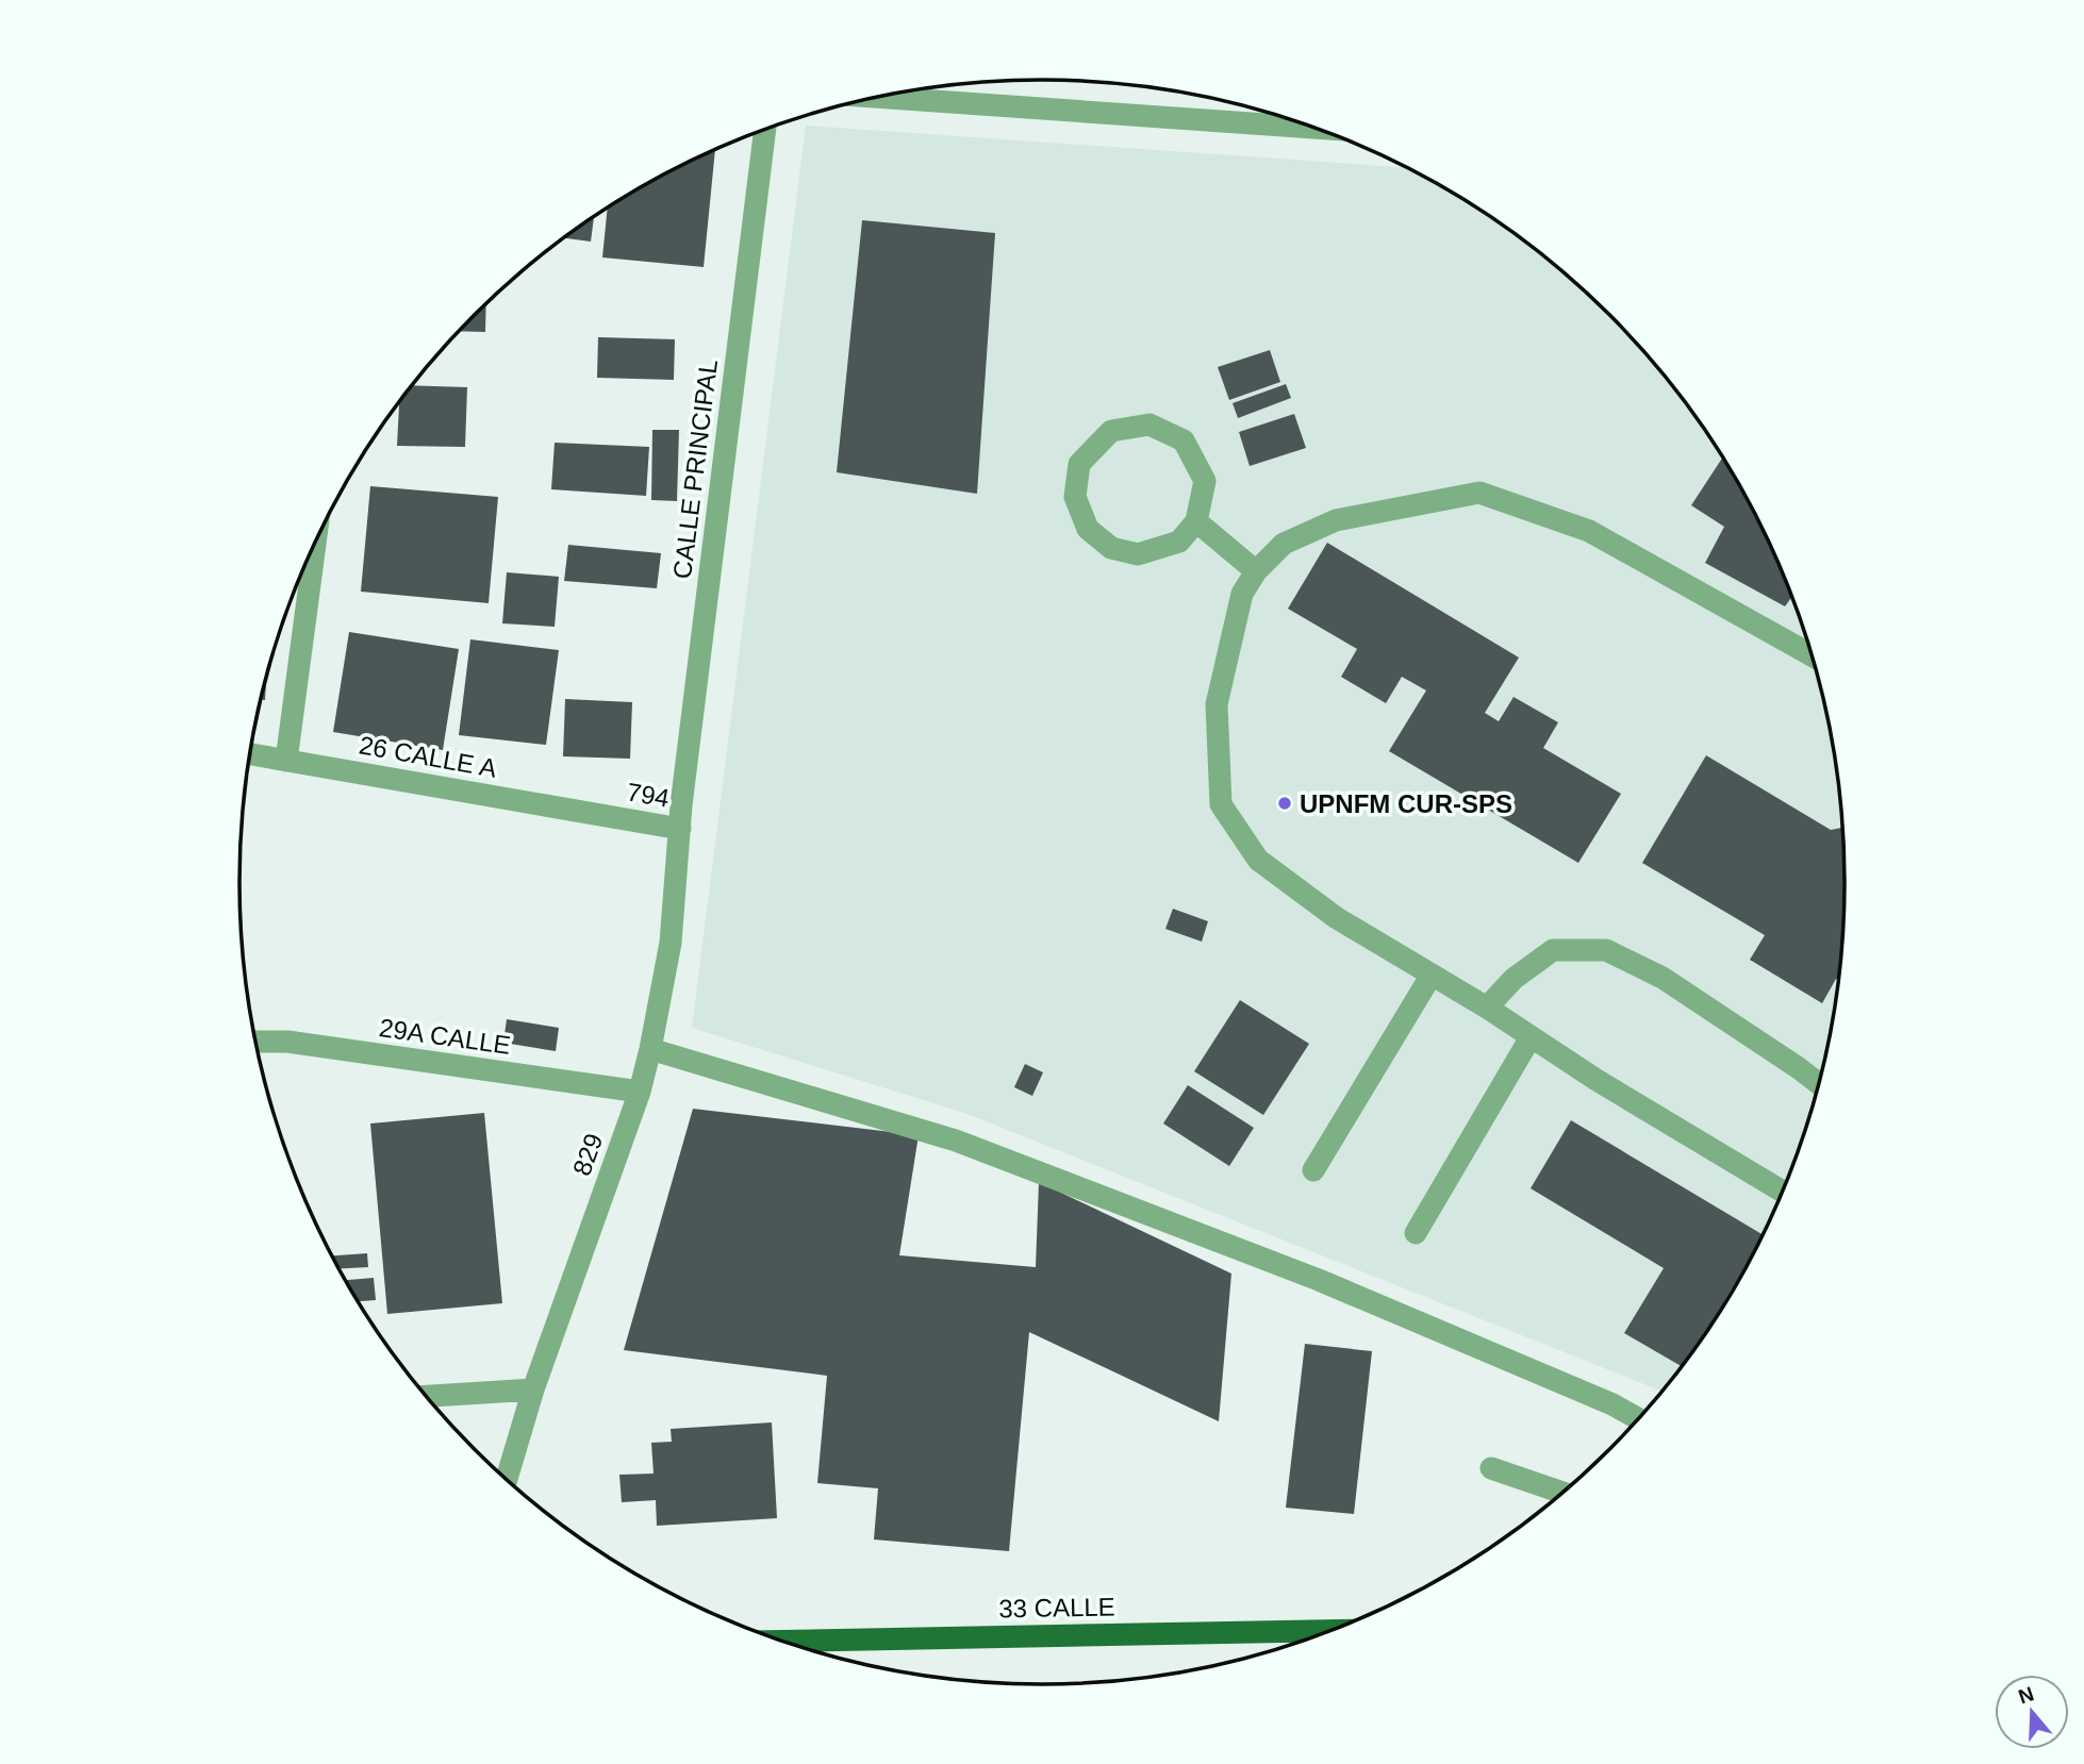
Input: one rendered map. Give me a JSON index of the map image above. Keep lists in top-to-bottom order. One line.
{"streets":{"main road":["33 CALLE"],"street":["CALLE PRINCIPAL","26 CALLE A","794","29A CALLE","829"]},"crossings":[["CALLE PRINCIPAL","794"],["CALLE PRINCIPAL","829"],["26 CALLE A","794"],["794","829"],["29A CALLE","829"]],"places":["UPNFM CUR-SPS"],"north":"top"}
